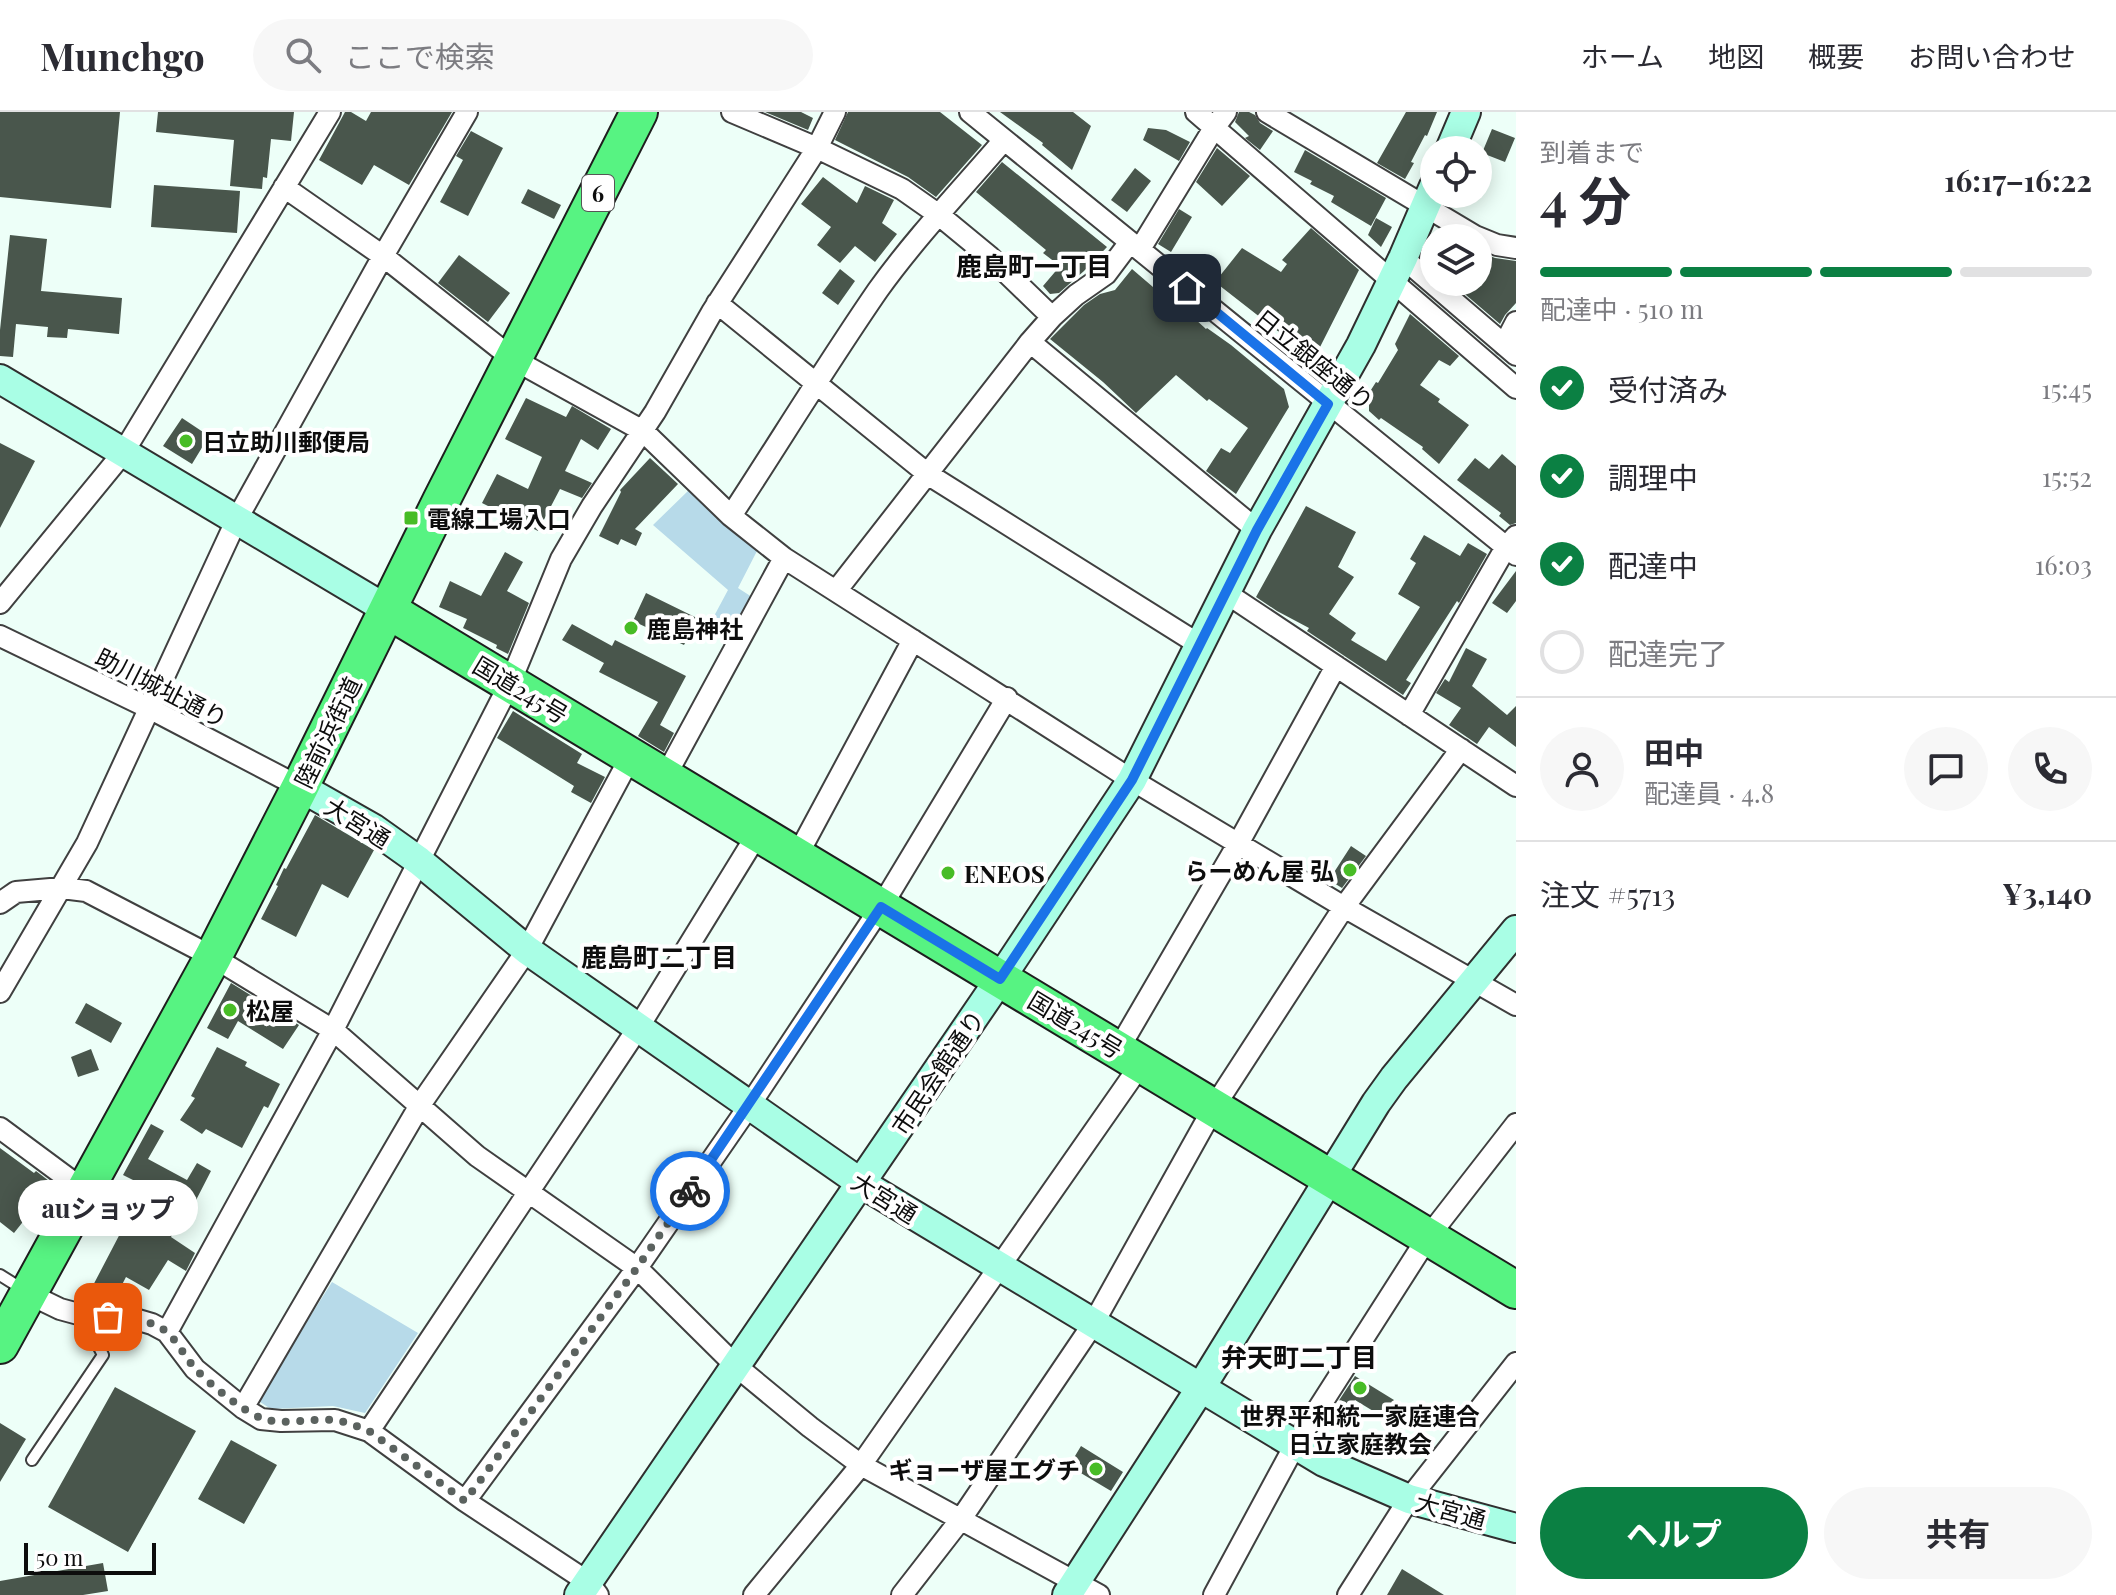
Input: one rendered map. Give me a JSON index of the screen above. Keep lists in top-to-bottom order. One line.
{"streets":{"highway":["6","国道245号","陸前浜街道"],"street":["日立銀座通り","助川城址通り","大宮通","市民会館通り"]},"crossings":[["日立銀座通り","市民会館通り"],["助川城址通り","陸前浜街道"],["助川城址通り","大宮通"],["国道245号","陸前浜街道"],["国道245号","市民会館通り"],["陸前浜街道","大宮通"],["大宮通","市民会館通り"]],"districts":["鹿島町一丁目","鹿島町二丁目","弁天町二丁目"],"places":{"other":["日立助川郵便局","鹿島神社","らーめん屋 弘","ENEOS","松屋","auショップ","世界平和統一家庭連合 日立家庭教会","ギョーザ屋エグチ"],"transit":["電線工場入口"]},"scale_bar":"50 m","page":{"header":"Munchgo","search":"ここで検索","nav":["ホーム","地図","概要","お問い合わせ"],"heading":["4 分","到着まで","16:17–16:22"],"panel":["田中","配達員 · 4.8","注文 #5713","¥3,140"],"bar":"配達中 · 510 m","list":[["受付済み","15:45"],["調理中","15:52"],["配達中","16:03"],"配達完了"],"bubble":"auショップ","buttons":["ヘルプ","共有"],"scale":"50 m"}}
